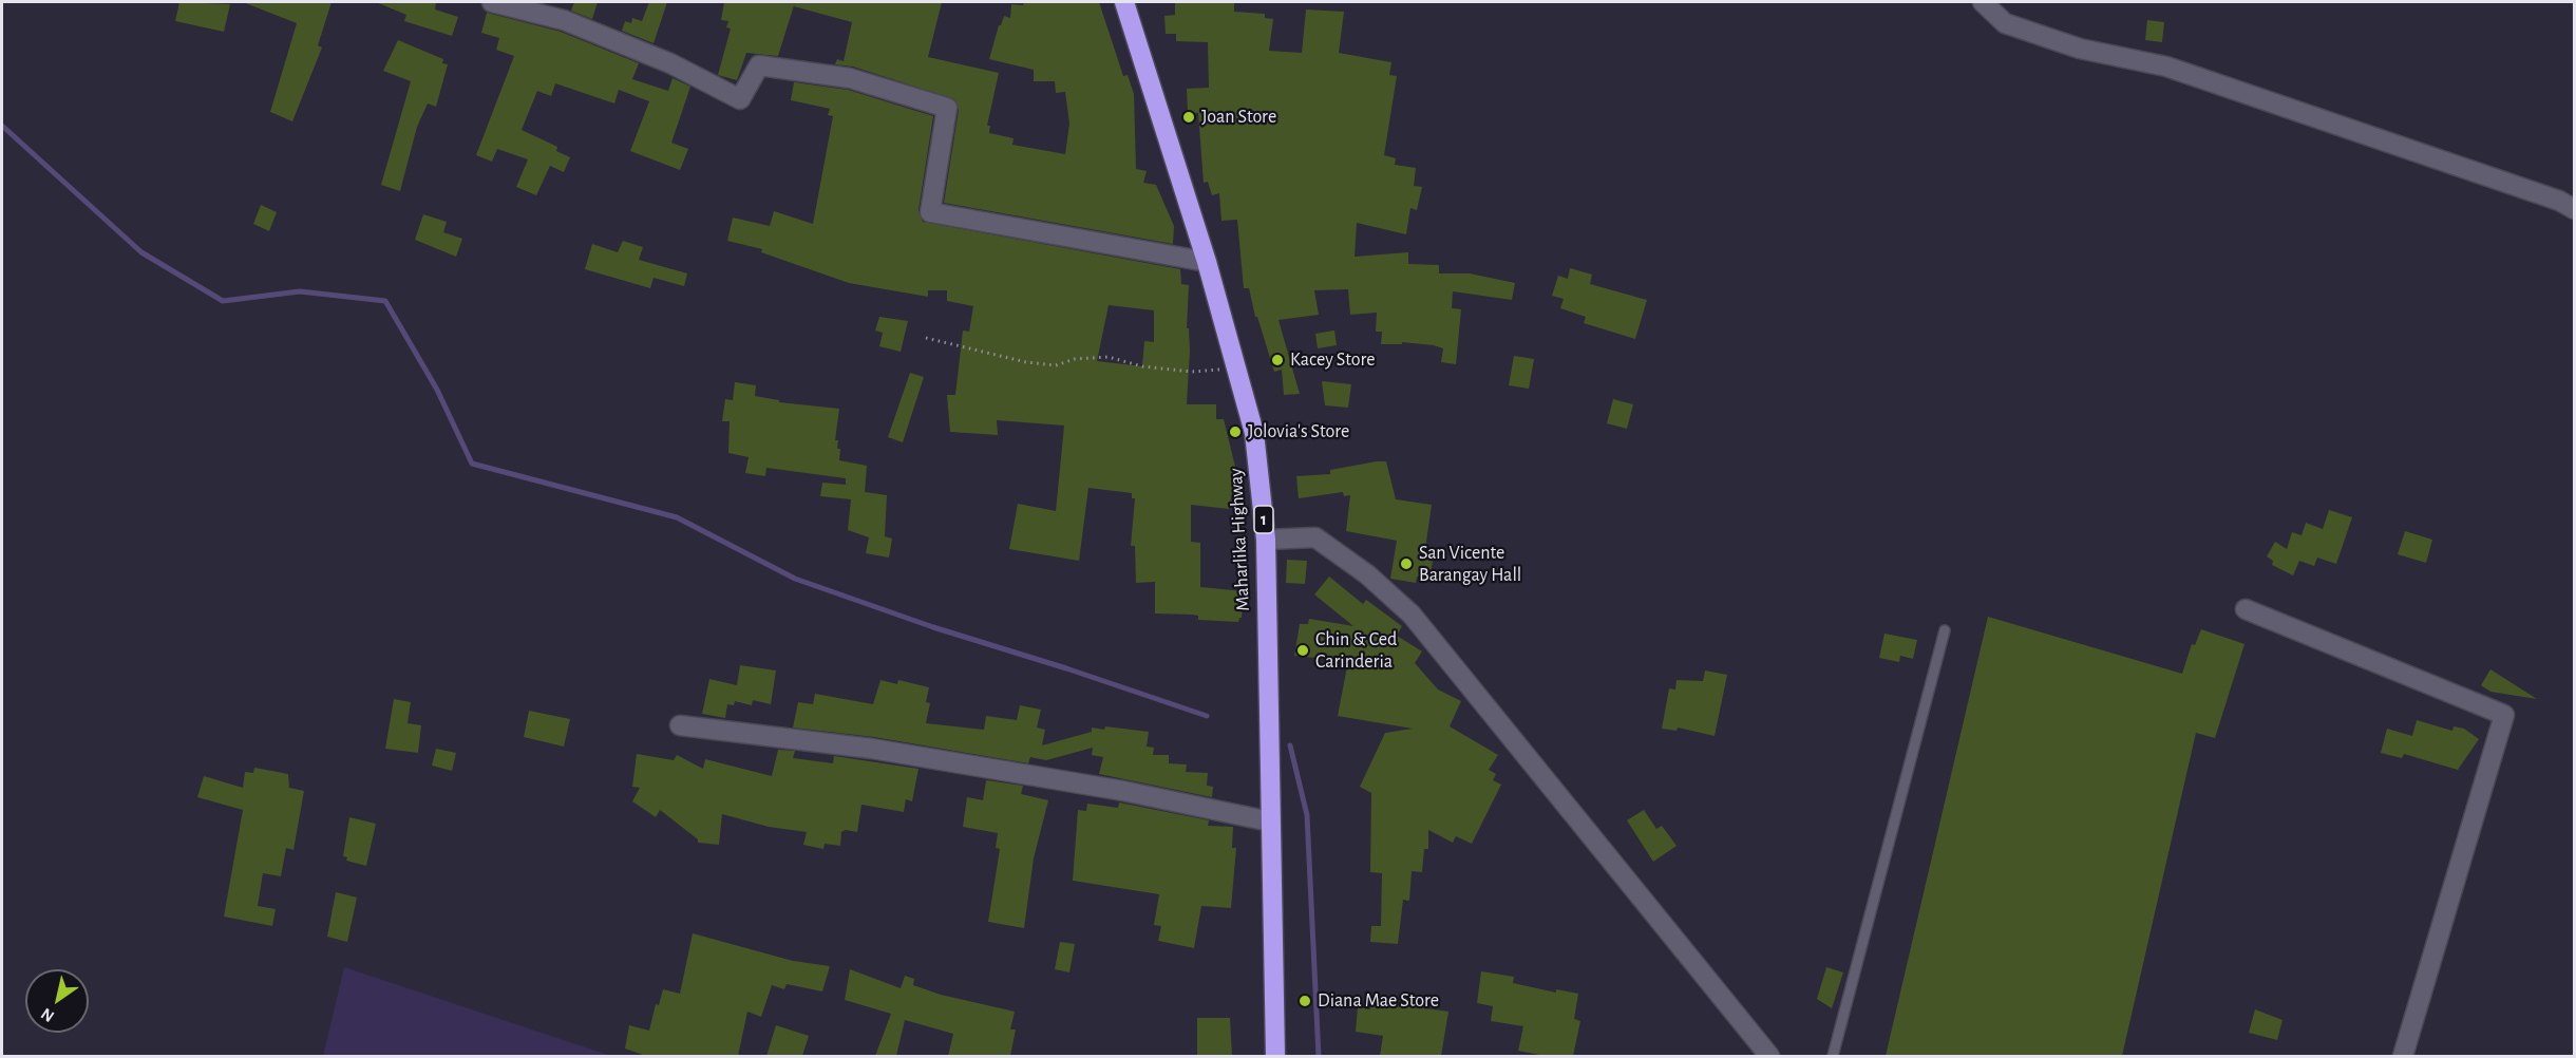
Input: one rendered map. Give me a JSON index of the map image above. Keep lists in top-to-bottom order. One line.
{"streets":{"highway":["1","Maharlika Highway"]},"places":["Joan Store","Kacey Store","Jolovia's Store","San Vicente Barangay Hall","Chin & Ced Carinderia","Diana Mae Store"],"north":"bottom left"}
